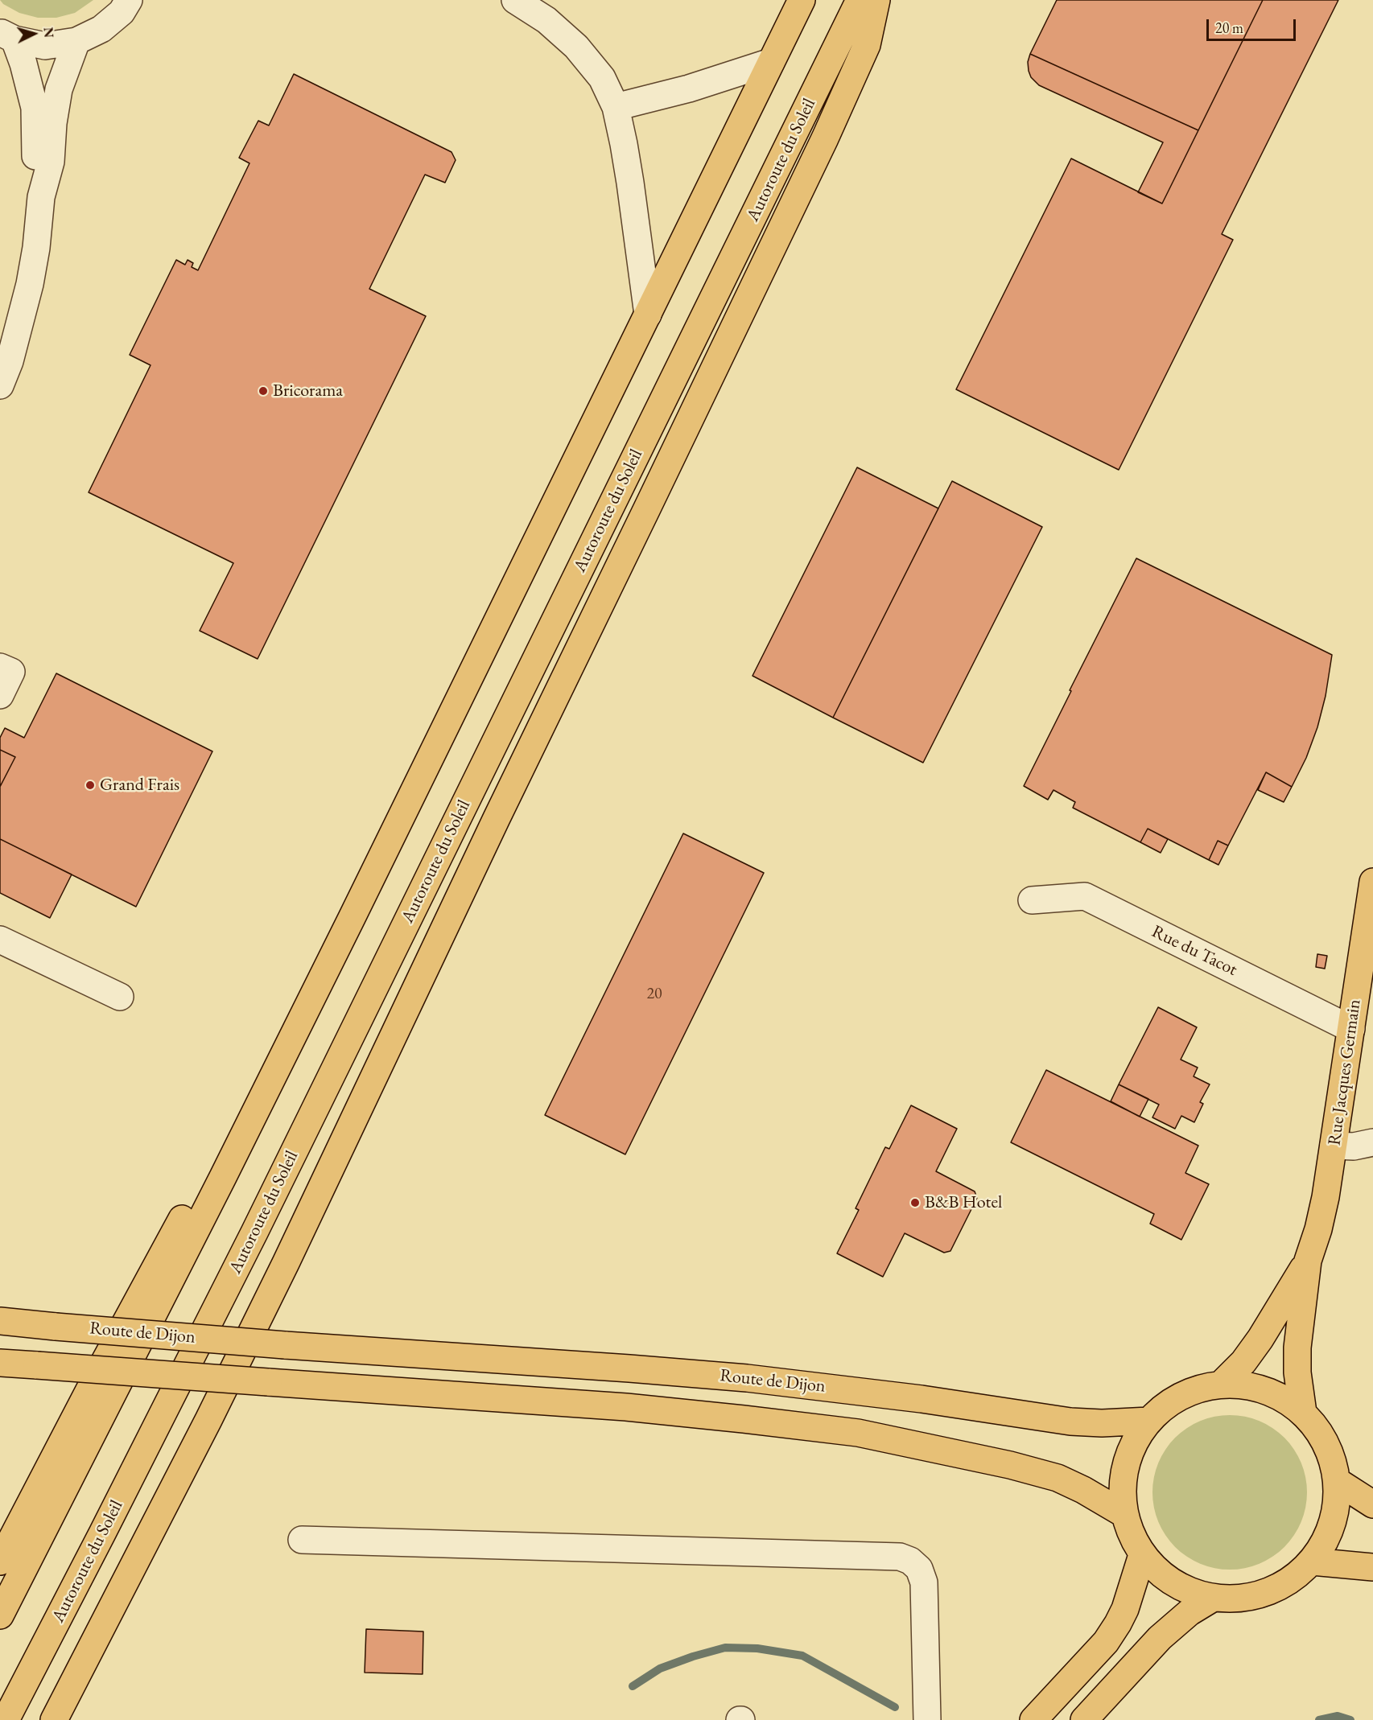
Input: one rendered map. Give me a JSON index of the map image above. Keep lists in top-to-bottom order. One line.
{"streets":{"main road":["Autoroute du Soleil","Rue Jacques Germain","Route de Dijon"],"street":["Rue du Tacot"]},"crossings":[["Rue du Tacot","Rue Jacques Germain"]],"places":["Bricorama","Grand Frais","B&B Hotel"],"house_numbers":["20"],"scale_bar":"20 m","north":"right"}
